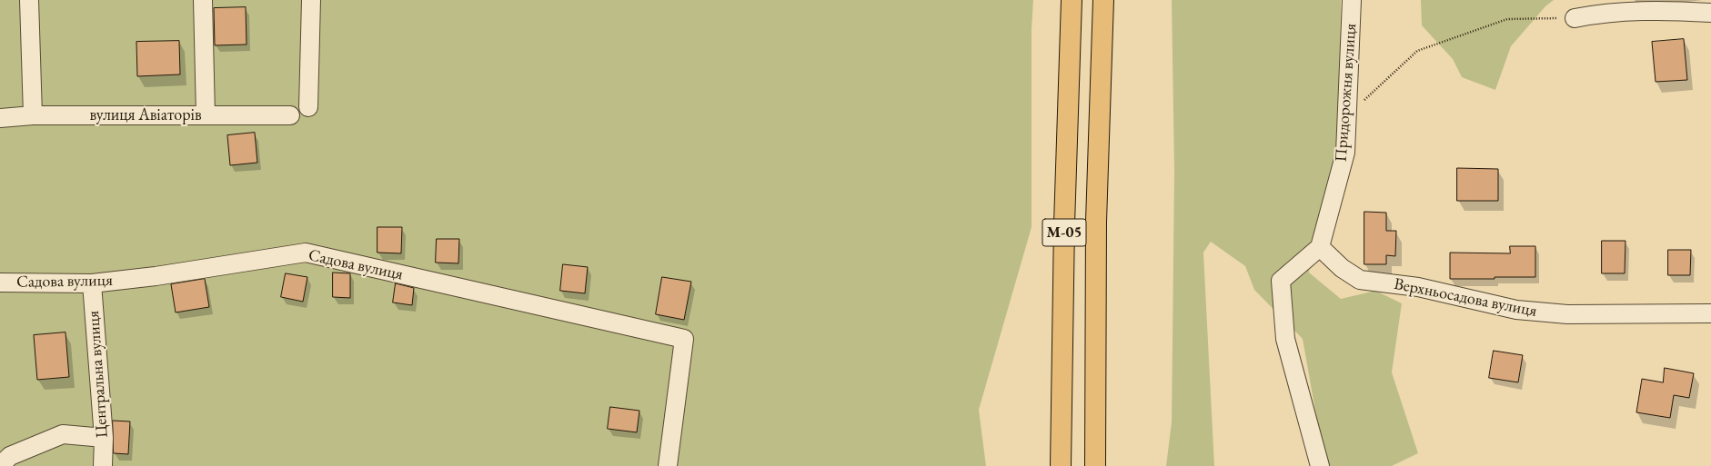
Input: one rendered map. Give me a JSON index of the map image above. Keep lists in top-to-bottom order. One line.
{"streets":{"highway":["М-05"],"street":["Придорожня вулиця","вулиця Авіаторів","Садова вулиця","Верхньосадова вулиця","Центральна вулиця"]},"crossings":[["Придорожня вулиця","Верхньосадова вулиця"],["Садова вулиця","Центральна вулиця"]]}
